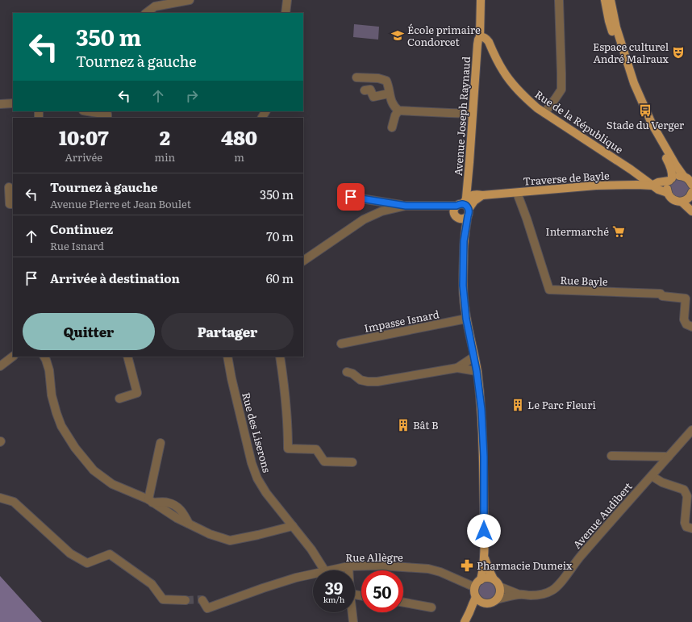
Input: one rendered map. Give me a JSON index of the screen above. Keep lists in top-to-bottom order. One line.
{"streets":{"main road":["Avenue Joseph Raynaud","Rue de la République","Traverse de Bayle"],"street":["Rue Bayle","Impasse Isnard","Rue des Liserons","Avenue Audibert","Rue Allègre"]},"crossings":[["Avenue Joseph Raynaud","Rue de la République"],["Avenue Joseph Raynaud","Traverse de Bayle"],["Avenue Joseph Raynaud","Impasse Isnard"],["Avenue Joseph Raynaud","Avenue Audibert"],["Avenue Joseph Raynaud","Rue Allègre"],["Rue de la République","Traverse de Bayle"],["Traverse de Bayle","Rue Bayle"],["Avenue Audibert","Rue Allègre"]],"places":{"school or university":["École primaire Condorcet"],"theatre":["Espace culturel André Malraux"],"bus stop":["Stade du Verger"],"supermarket":["Intermarché"],"building":["Le Parc Fleuri","Bât B"],"pharmacy":["Pharmacie Dumeix"]},"page":{"turn":["350 m","Tournez à gauche"],"eta":["10:07","Arrivée","2","min","480","m"],"list":[{"name":"Tournez à gauche","note":"Avenue Pierre et Jean Boulet","value":"350 m"},{"name":"Continuez","note":"Rue Isnard","value":"70 m"},{"name":"Arrivée à destination","value":"60 m"}],"buttons":["Quitter","Partager"],"speed":"39 km/h","limit":"50"}}
